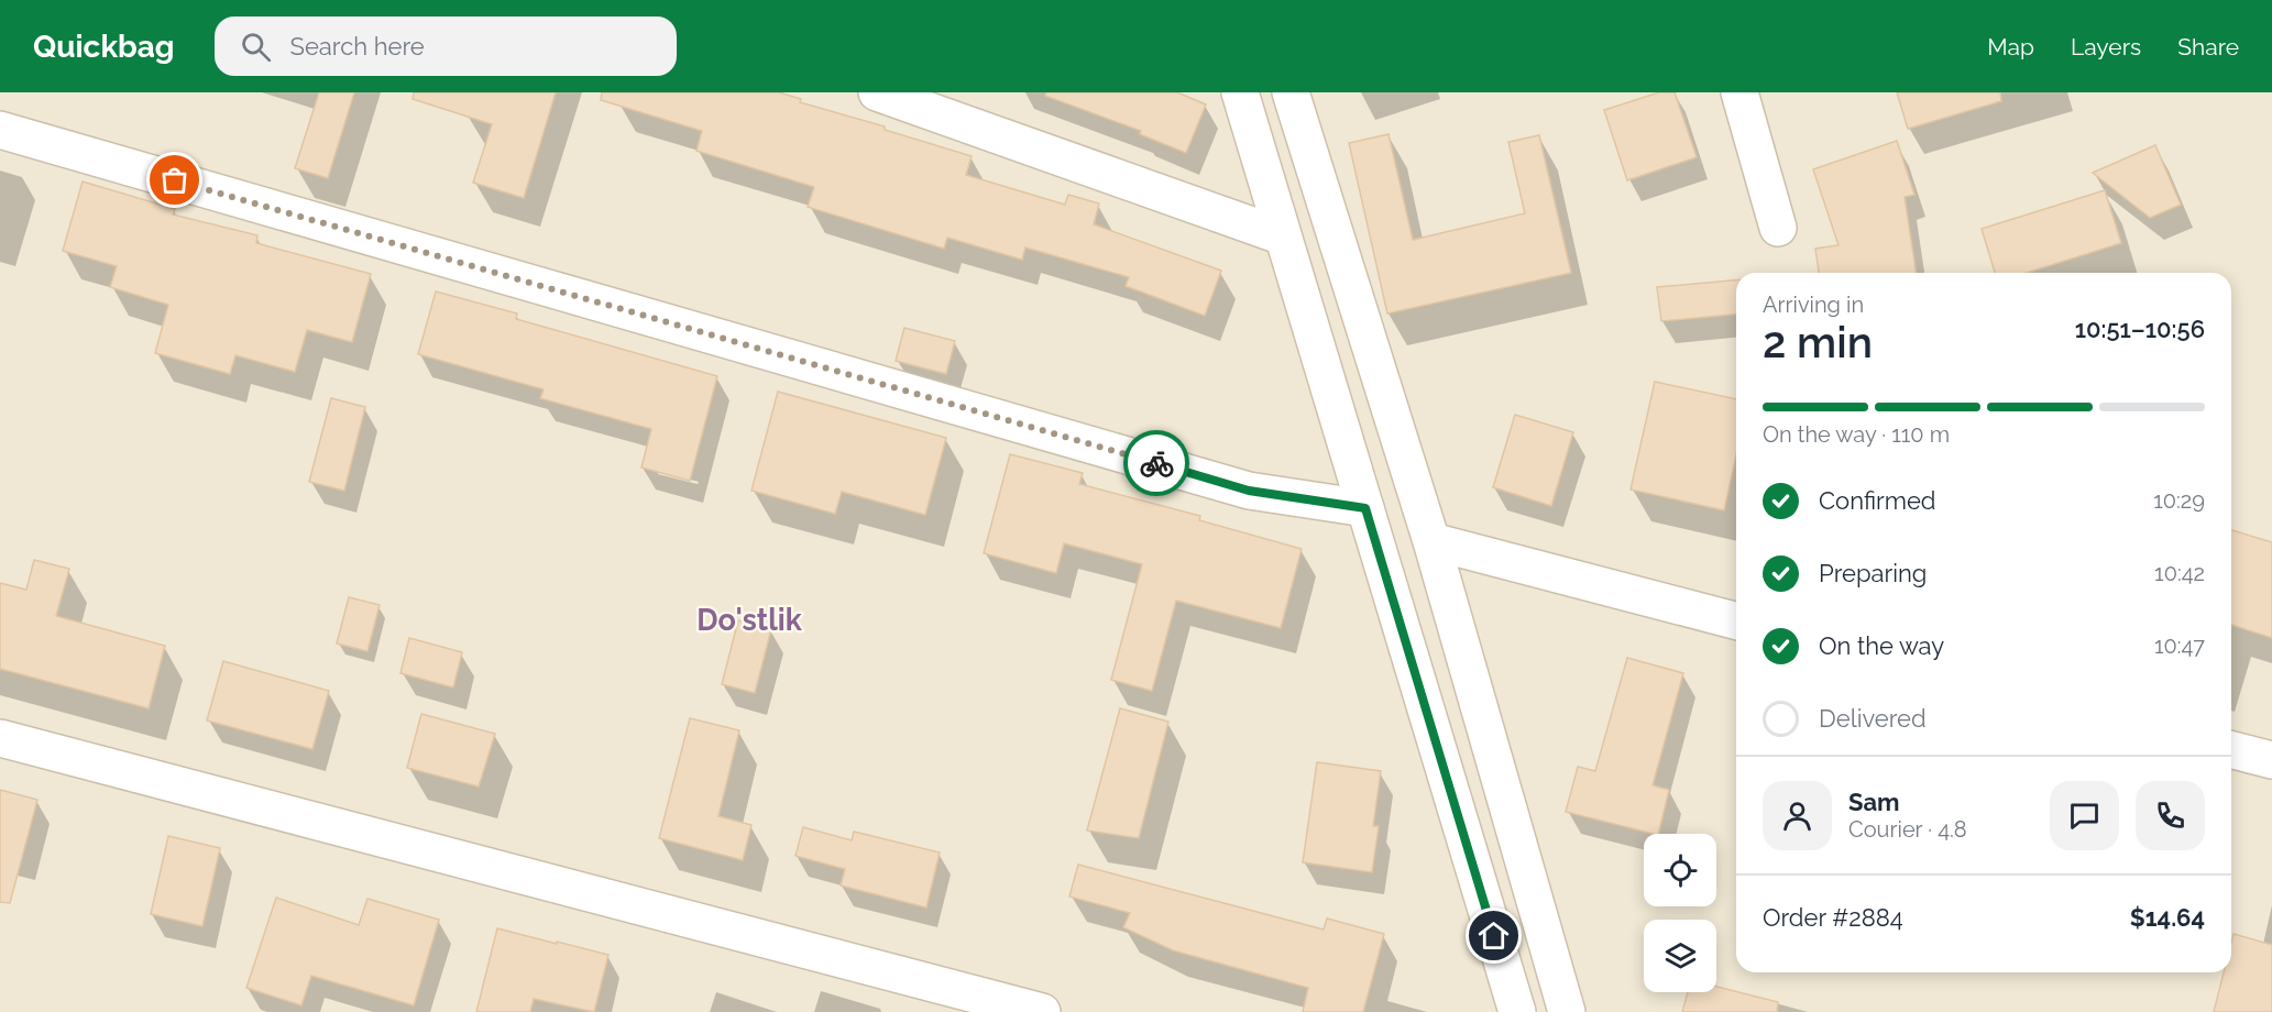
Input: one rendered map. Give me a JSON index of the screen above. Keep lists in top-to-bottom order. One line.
{"districts":["Do'stlik"],"page":{"header":"Quickbag","search":"Search here","nav":["Map","Layers","Share"],"heading":["2 min","Arriving in","10:51–10:56"],"panel":["Sam","Courier · 4.8","Order #2884","$14.64"],"bar":"On the way · 110 m","list":[["Confirmed","10:29"],["Preparing","10:42"],["On the way","10:47"],"Delivered"]}}
